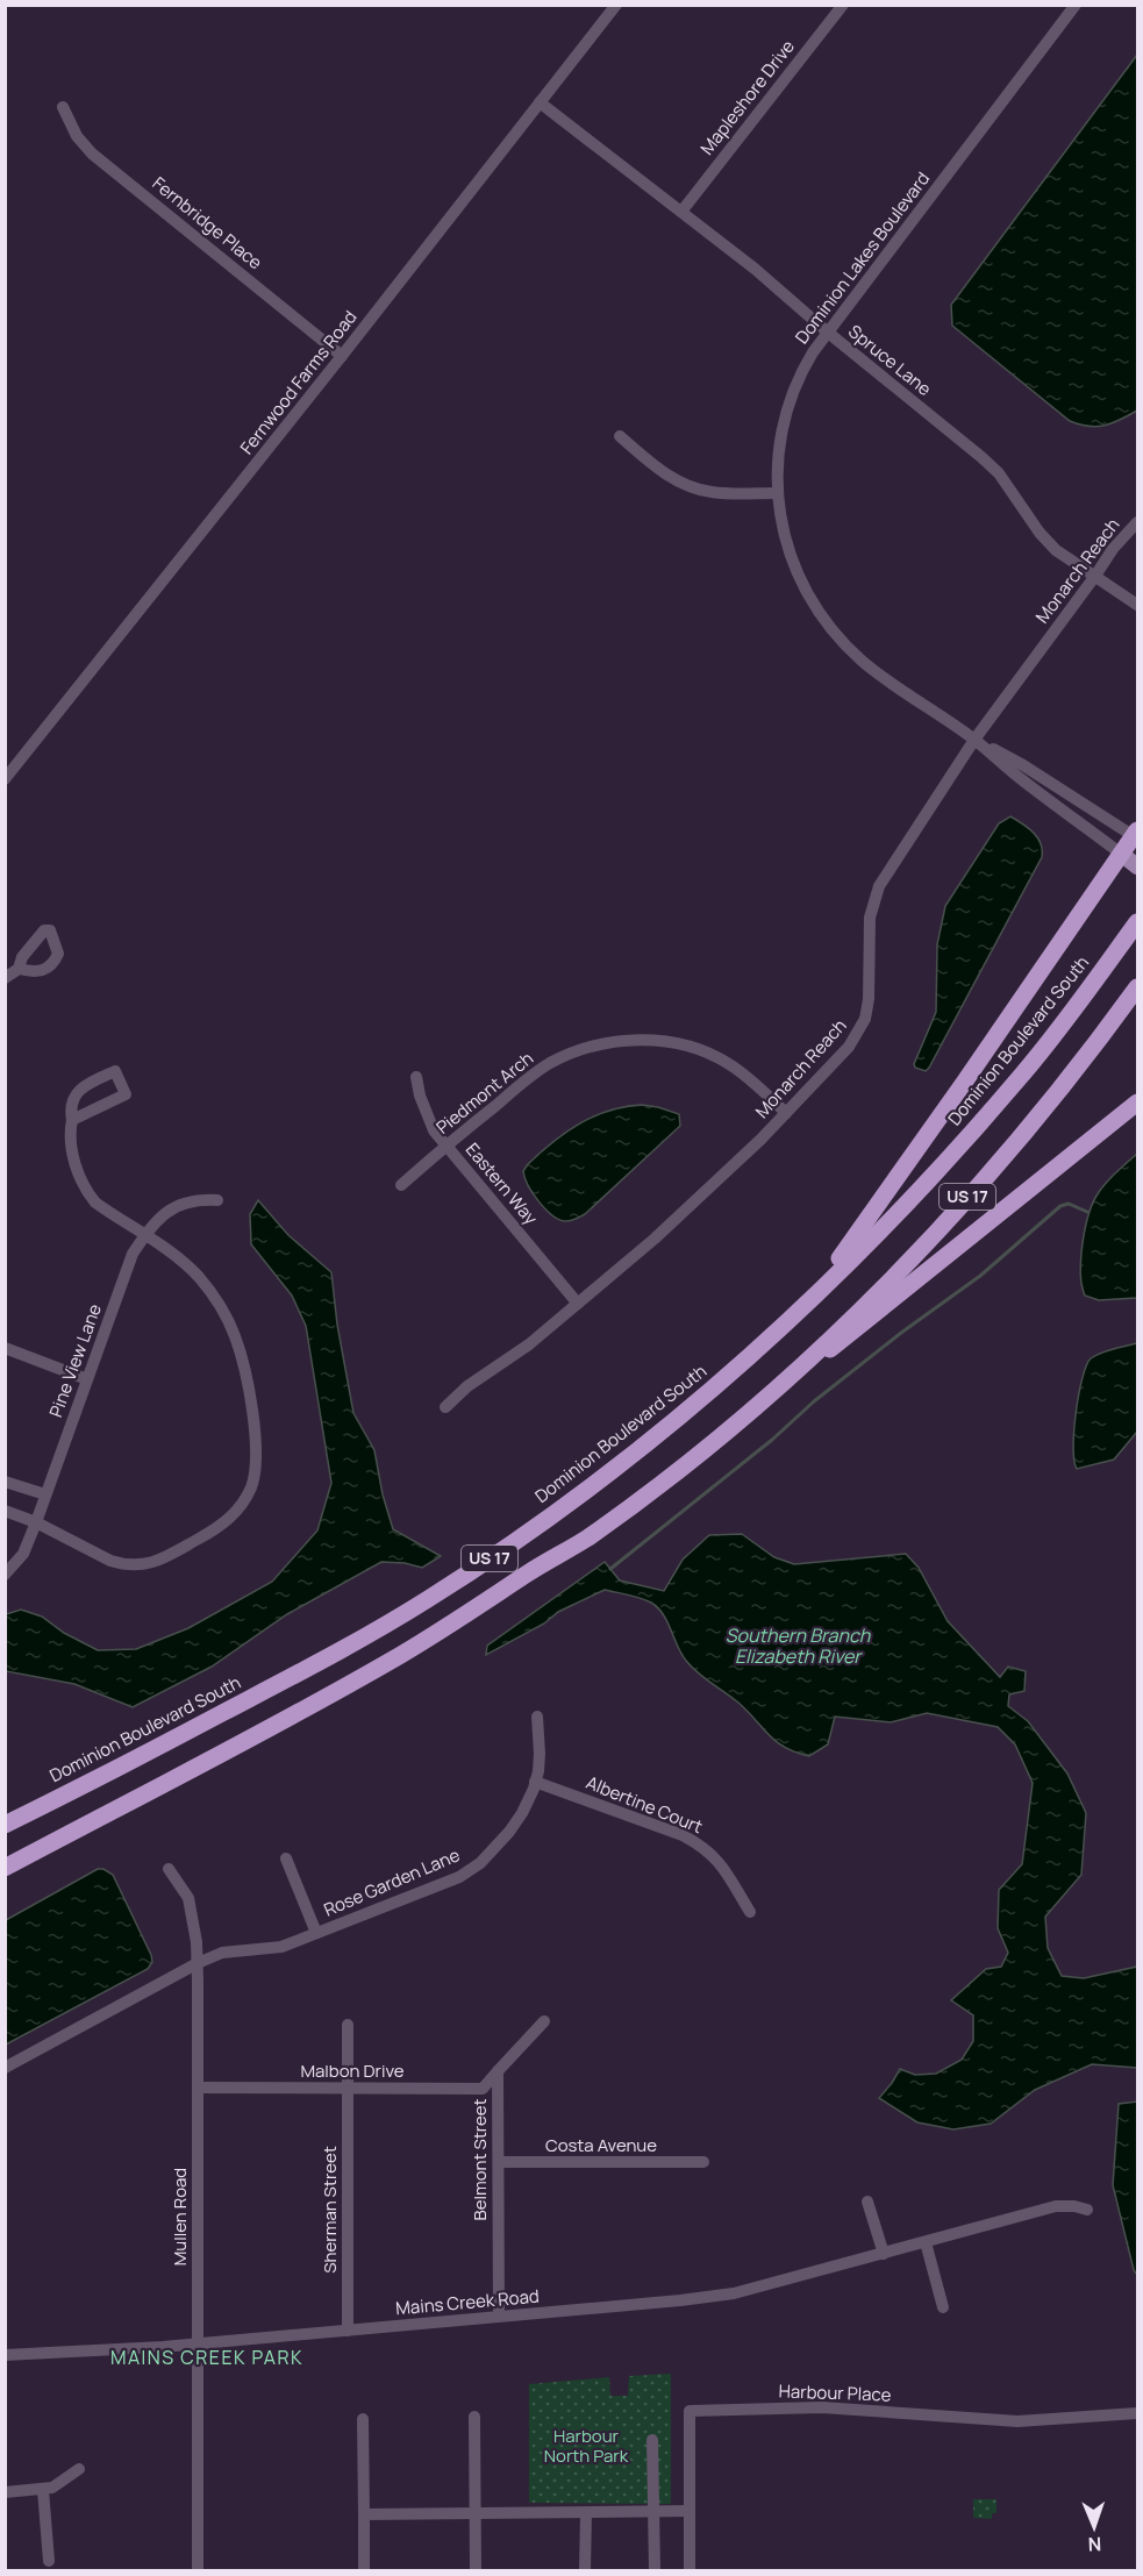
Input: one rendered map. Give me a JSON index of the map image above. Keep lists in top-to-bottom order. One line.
{"streets":{"highway":["Dominion Boulevard South","US 17"],"street":["Mapleshore Drive","Fernbridge Place","Dominion Lakes Boulevard","Spruce Lane","Fernwood Farms Road","Monarch Reach","Piedmont Arch","Eastern Way","Pine View Lane","Albertine Court","Rose Garden Lane","Malbon Drive","Costa Avenue","Belmont Street","Sherman Street","Mullen Road","Mains Creek Road","Harbour Place"]},"crossings":[["Mapleshore Drive","Spruce Lane"],["Fernbridge Place","Fernwood Farms Road"],["Dominion Lakes Boulevard","Spruce Lane"],["Dominion Lakes Boulevard","Monarch Reach"],["Spruce Lane","Fernwood Farms Road"],["Spruce Lane","Monarch Reach"],["Monarch Reach","Piedmont Arch"],["Monarch Reach","Eastern Way"],["Piedmont Arch","Eastern Way"],["Albertine Court","Rose Garden Lane"],["Rose Garden Lane","Mullen Road"],["Malbon Drive","Belmont Street"],["Malbon Drive","Sherman Street"],["Malbon Drive","Mullen Road"],["Costa Avenue","Belmont Street"],["Belmont Street","Mains Creek Road"],["Sherman Street","Mains Creek Road"],["Mullen Road","Mains Creek Road"]],"districts":["MAINS CREEK PARK"],"water":["Southern Branch Elizabeth River"],"parks":["Harbour North Park"],"north":"bottom"}
